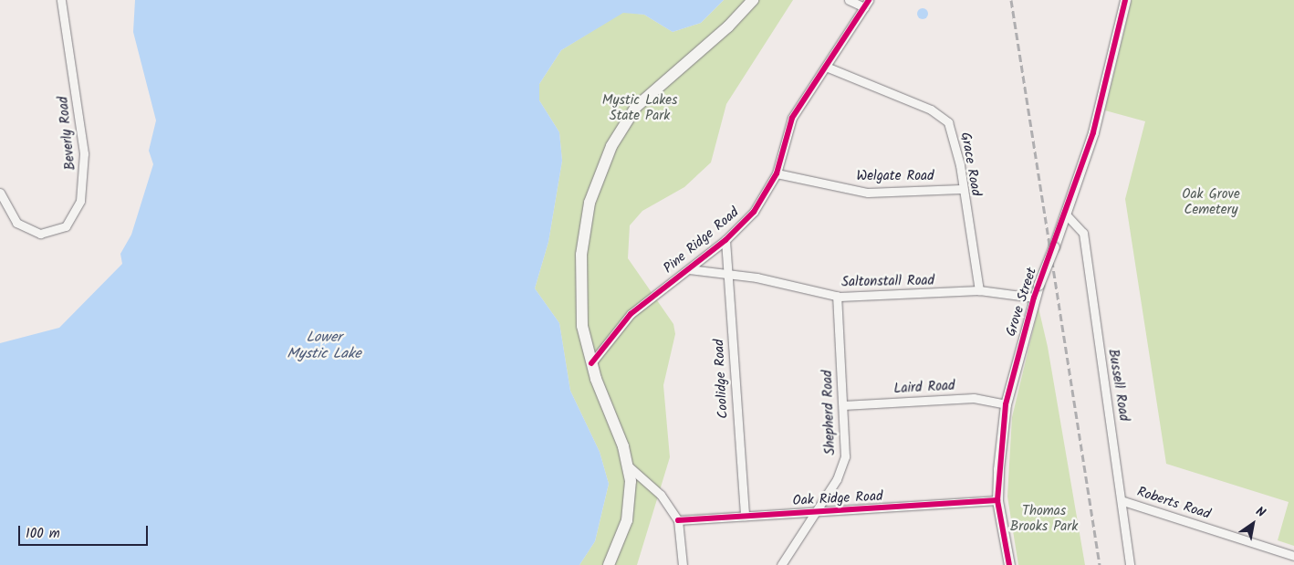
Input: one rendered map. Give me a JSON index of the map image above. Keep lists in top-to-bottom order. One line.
{"streets":{"street":["Beverly Road","Grace Road","Welgate Road","Pine Ridge Road","Saltonstall Road","Grove Street","Coolidge Road","Bussell Road","Laird Road","Shepherd Road","Oak Ridge Road","Roberts Road"]},"crossings":[["Grace Road","Welgate Road"],["Grace Road","Pine Ridge Road"],["Grace Road","Saltonstall Road"],["Welgate Road","Pine Ridge Road"],["Pine Ridge Road","Saltonstall Road"],["Pine Ridge Road","Coolidge Road"],["Saltonstall Road","Grove Street"],["Saltonstall Road","Coolidge Road"],["Saltonstall Road","Shepherd Road"],["Grove Street","Bussell Road"],["Grove Street","Laird Road"],["Grove Street","Oak Ridge Road"],["Coolidge Road","Oak Ridge Road"],["Bussell Road","Roberts Road"],["Laird Road","Shepherd Road"],["Shepherd Road","Oak Ridge Road"]],"water":["Lower Mystic Lake"],"parks":["Mystic Lakes State Park","Oak Grove Cemetery","Thomas Brooks Park"],"scale_bar":"100 m","north":"top right"}
